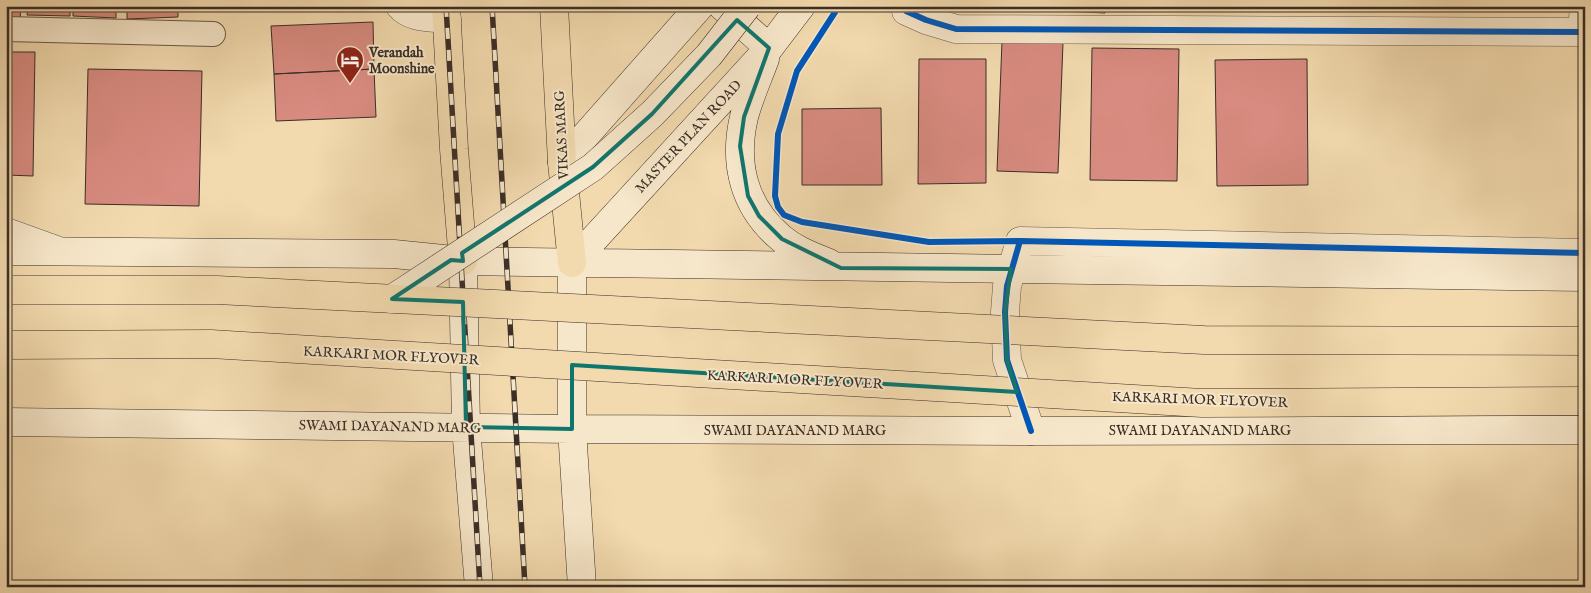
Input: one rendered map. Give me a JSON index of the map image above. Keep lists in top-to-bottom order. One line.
{"streets":{"main road":["VIKAS MARG","MASTER PLAN ROAD","KARKARI MOR FLYOVER","SWAMI DAYANAND MARG"]},"crossings":[["VIKAS MARG","MASTER PLAN ROAD"]],"places":{"hotel":["Verandah Moonshine"]}}
